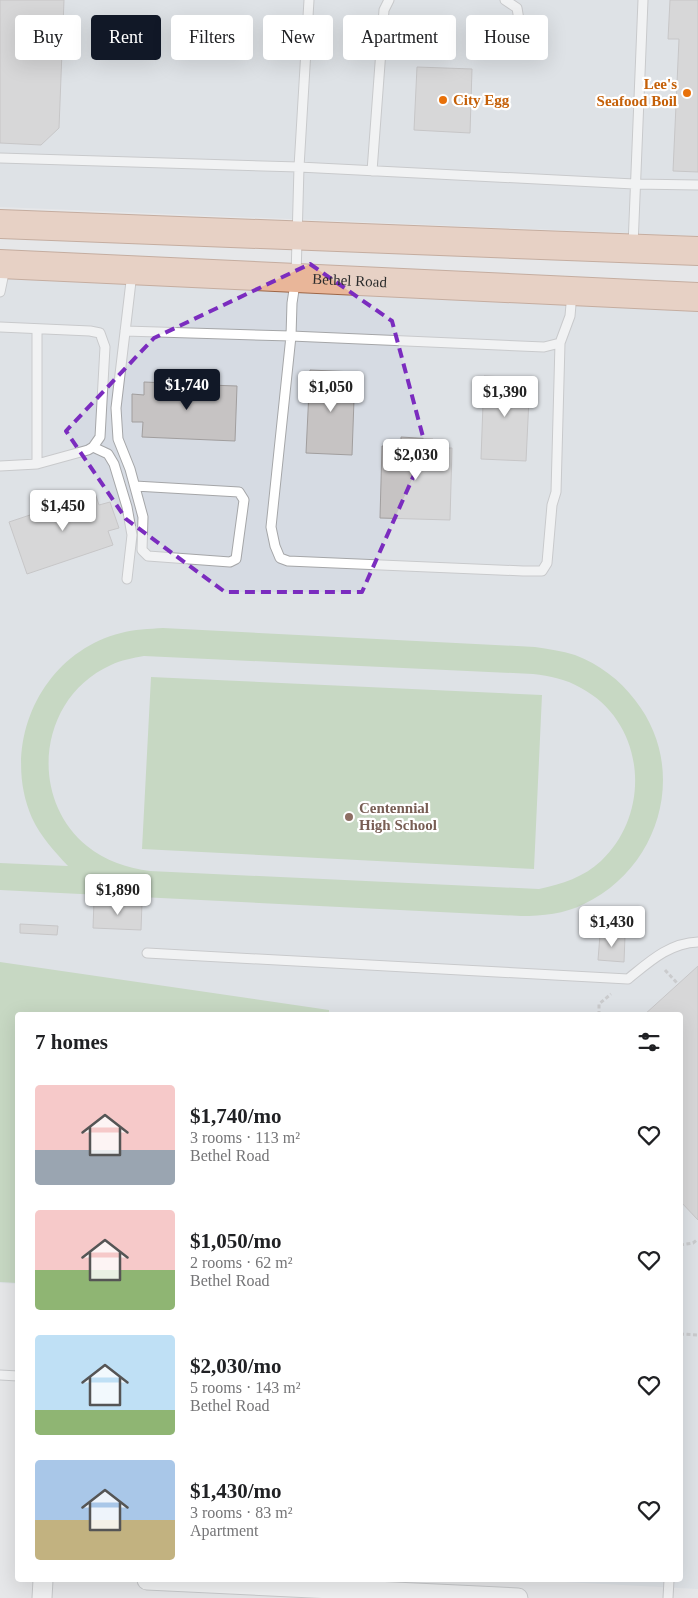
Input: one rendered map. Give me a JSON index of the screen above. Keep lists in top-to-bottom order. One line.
{"streets":{"main road":["Bethel Road"]},"places":["Lee's Seafood Boil","City Egg","Centennial High School"],"page":{"chip":["Buy","Rent","Filters","New","Apartment","House"],"price":["$1,740","$1,050","$1,390","$2,030","$1,450","$1,890","$1,430"],"heading":"7 homes","list":[{"name":"$1,740/mo","note":"3 rooms · 113 m² · Bethel Road"},{"name":"$1,050/mo","note":"2 rooms · 62 m² · Bethel Road"},{"name":"$2,030/mo","note":"5 rooms · 143 m² · Bethel Road"},{"name":"$1,430/mo","note":"3 rooms · 83 m² · Apartment"}]}}
